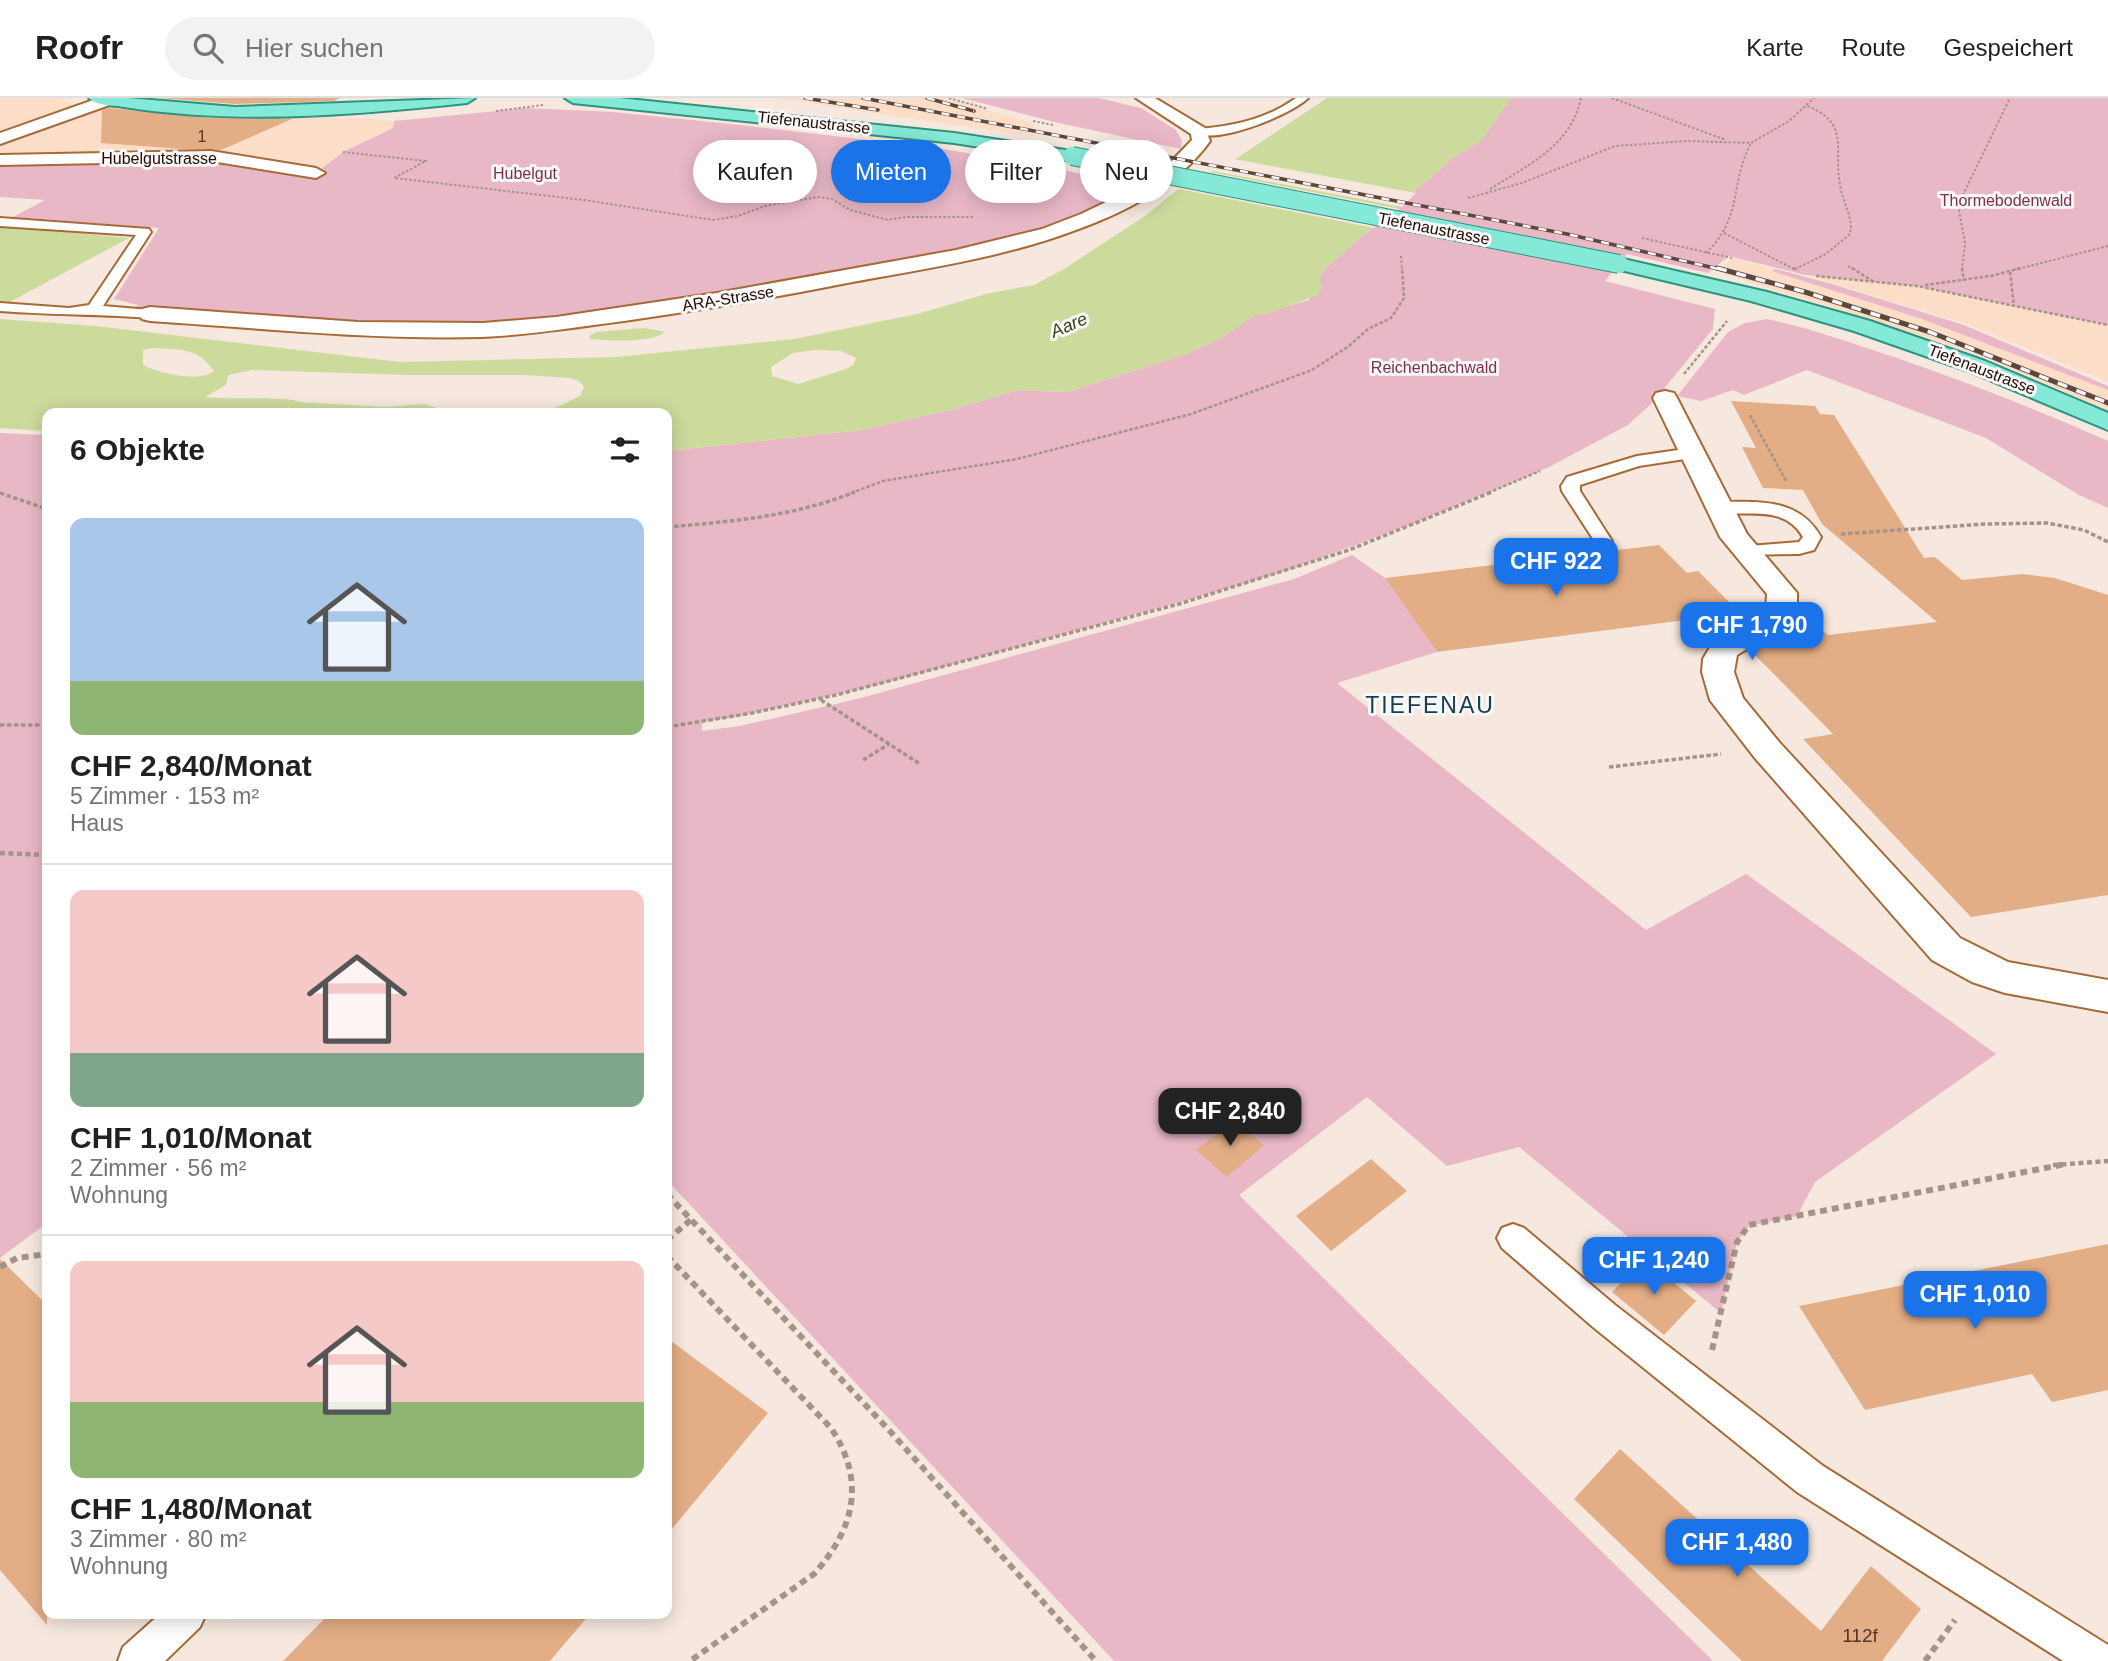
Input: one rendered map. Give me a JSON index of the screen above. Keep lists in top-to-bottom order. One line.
{"streets":{"main road":["Tiefenaustrasse"],"street":["Hubelgutstrasse","ARA-Strasse"]},"districts":["TIEFENAU"],"water":["Aare"],"parks":["Hubelgut","Thormebodenwald","Reichenbachwald"],"house_numbers":["1","112f"],"page":{"header":"Roofr","search":"Hier suchen","nav":["Karte","Route","Gespeichert"],"chip":["Kaufen","Mieten","Filter","Neu"],"heading":"6 Objekte","list":[{"name":"CHF 2,840/Monat","note":"5 Zimmer · 153 m² · Haus"},{"name":"CHF 1,010/Monat","note":"2 Zimmer · 56 m² · Wohnung"},{"name":"CHF 1,480/Monat","note":"3 Zimmer · 80 m² · Wohnung"}],"price":["CHF 922","CHF 1,790","CHF 2,840","CHF 1,240","CHF 1,010","CHF 1,480"]}}
